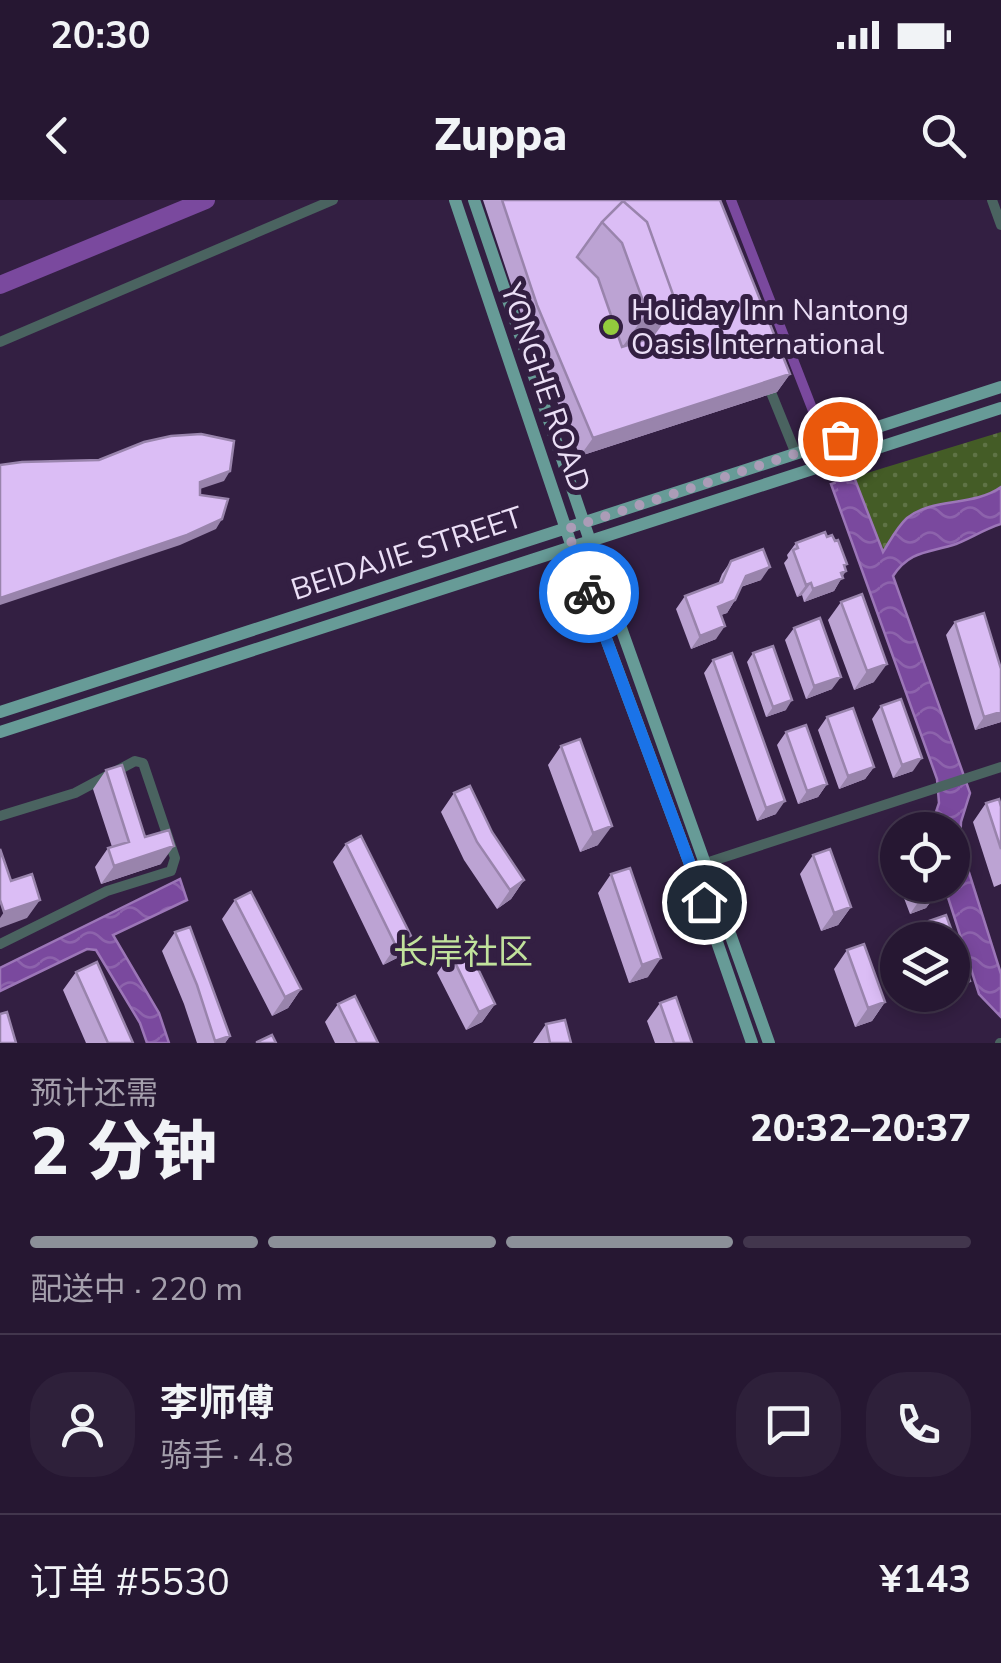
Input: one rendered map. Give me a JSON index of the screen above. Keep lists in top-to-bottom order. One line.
{"streets":{"main road":["YONGHE ROAD","BEIDAJIE STREET"]},"crossings":[["YONGHE ROAD","BEIDAJIE STREET"]],"districts":["长岸社区"],"places":["Holiday Inn Nantong Oasis International"],"page":{"status":"20:30","header":"Zuppa","heading":["2 分钟","预计还需","20:32–20:37"],"panel":["李师傅","骑手 · 4.8","订单 #5530","¥143"],"bar":"配送中 · 220 m"}}
